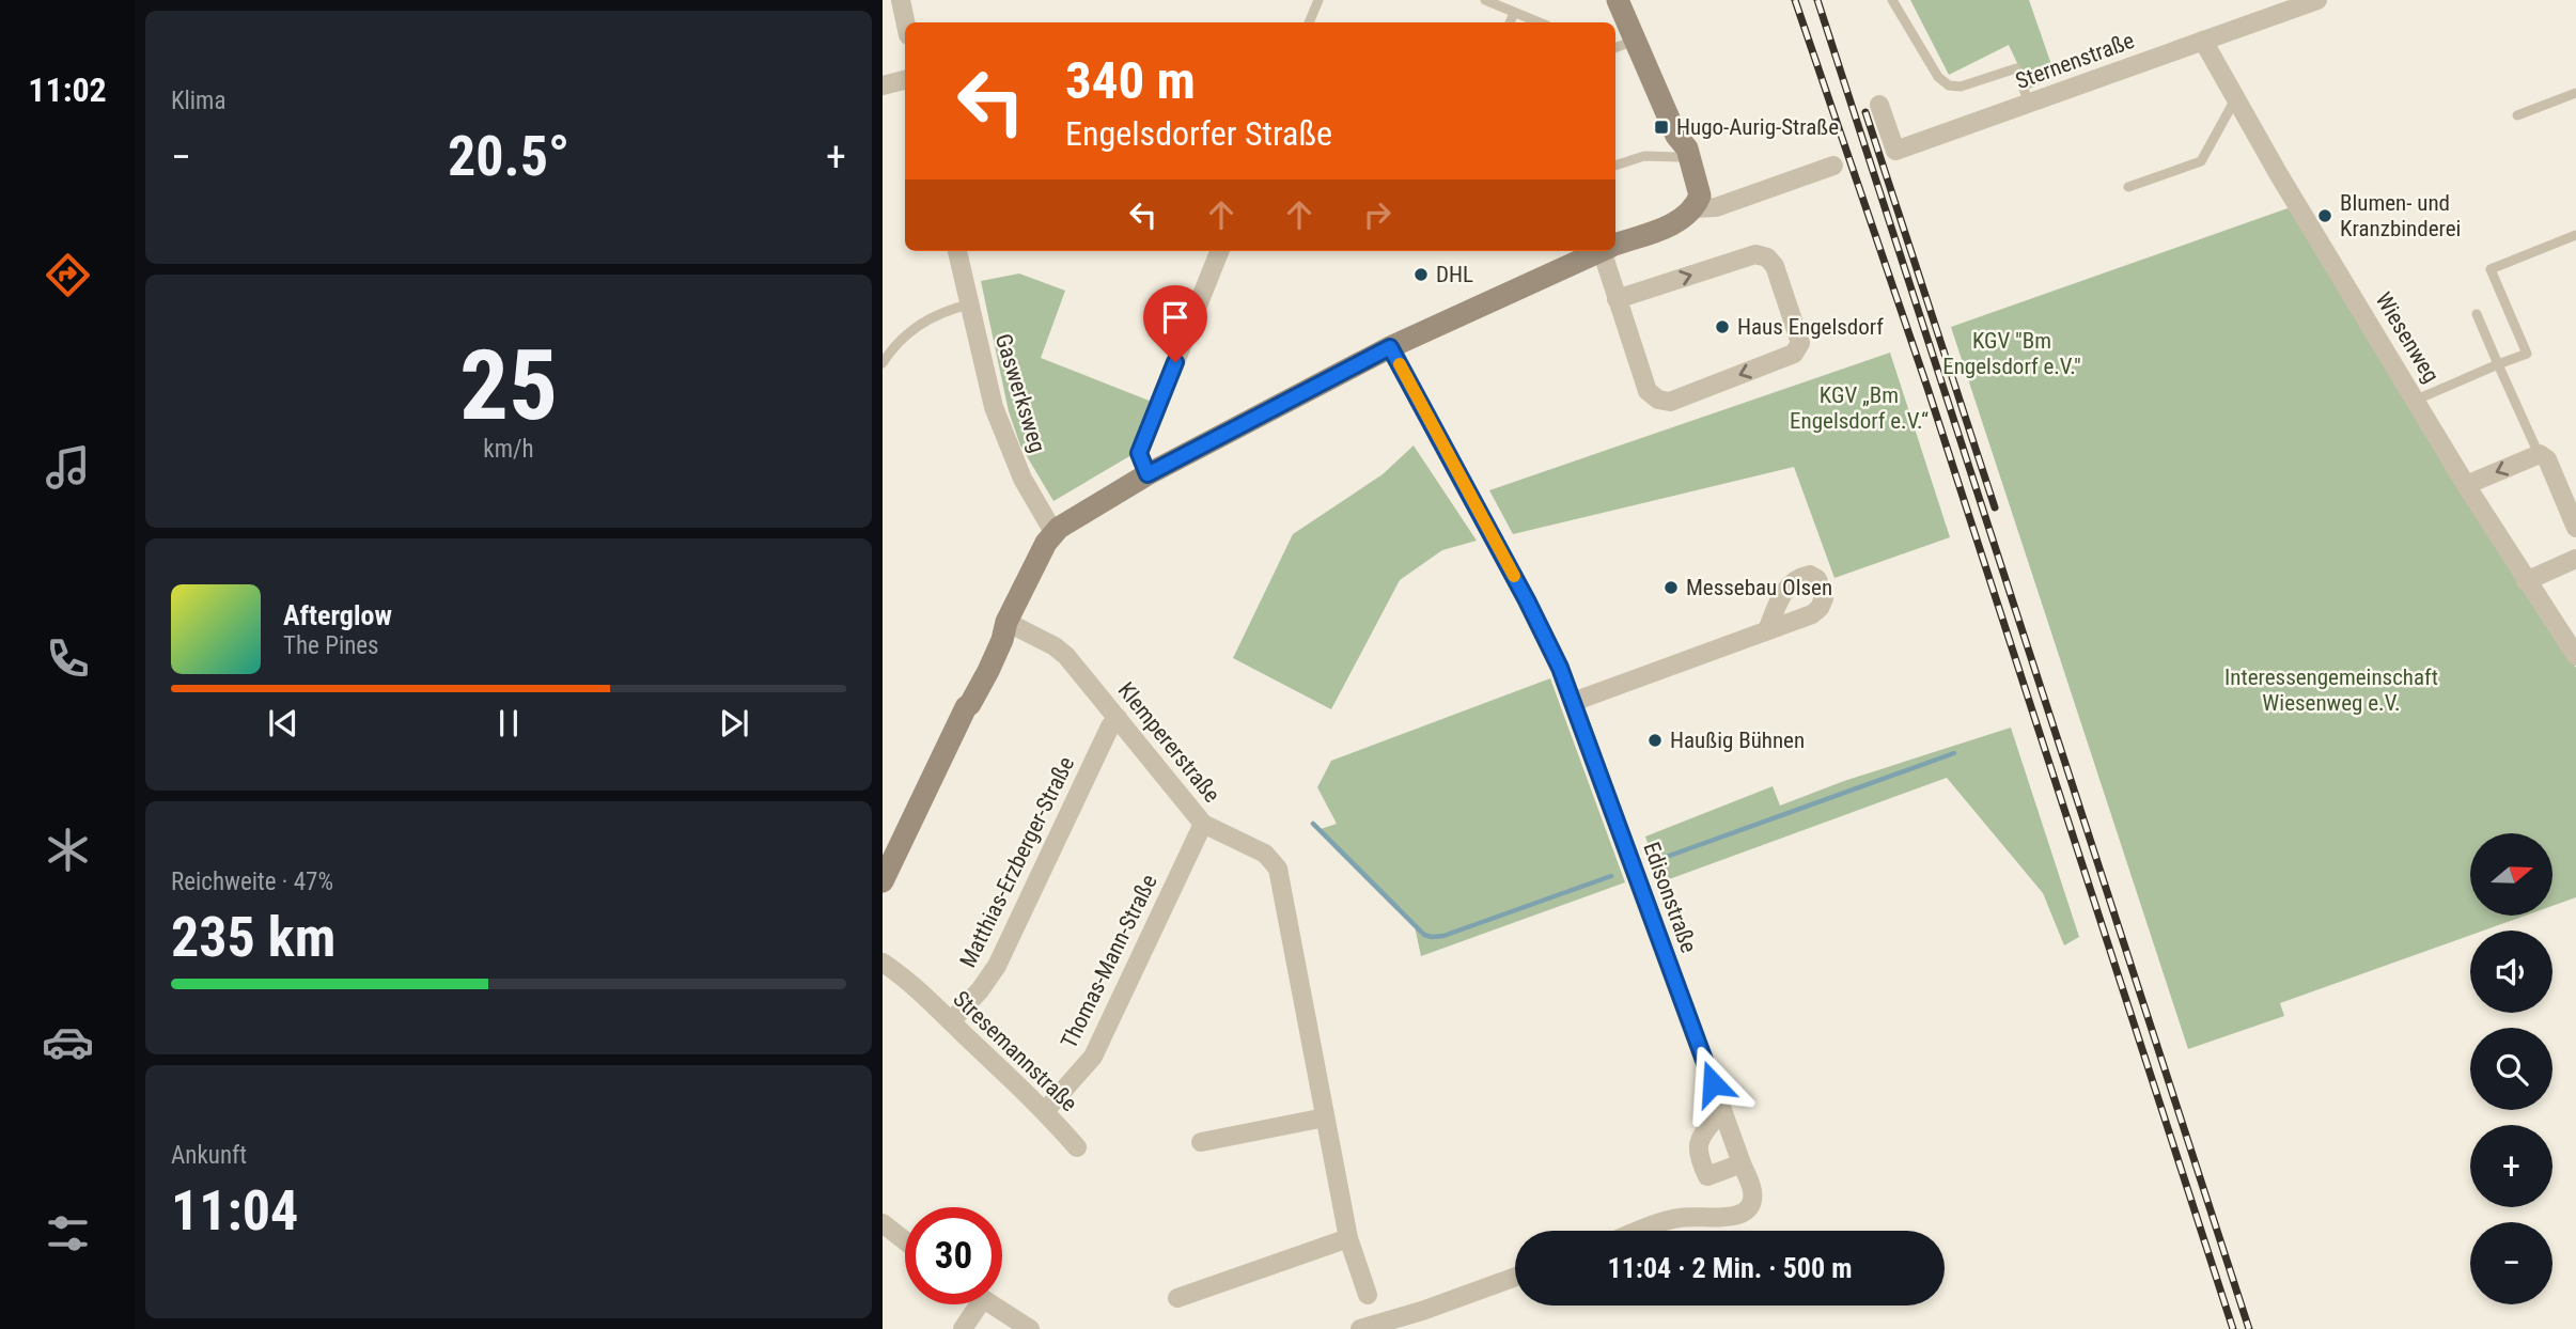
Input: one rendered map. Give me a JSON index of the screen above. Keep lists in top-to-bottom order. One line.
{"streets":{"street":["Sternenstraße","Wiesenweg","Gaswerksweg","Klempererstraße","Matthias-Erzberger-Straße","Edisonstraße","Thomas-Mann-Straße","Stresemannstraße"]},"crossings":[["Sternenstraße","Wiesenweg"],["Klempererstraße","Matthias-Erzberger-Straße"],["Klempererstraße","Thomas-Mann-Straße"],["Matthias-Erzberger-Straße","Stresemannstraße"],["Thomas-Mann-Straße","Stresemannstraße"]],"parks":["KGV \"Bm Engelsdorf e.V.\"","KGV „Bm Engelsdorf e.V.“","Interessengemeinschaft Wiesenweg e.V."],"places":{"transit":["Hugo-Aurig-Straße"],"other":["Blumen- und Kranzbinderei","DHL","Haus Engelsdorf","Messebau Olsen","Haußig Bühnen"]},"north":"right","page":{"tabs":"11:02","tile":["Klima",["25","km/h"],["Reichweite · 47%","235 km"],["Ankunft","11:04"]],"turn":["340 m","Engelsdorfer Straße"],"heat":["−","20.5°","+"],"song":["Afterglow","The Pines"],"map_buttons":["+","−"],"limit":"30","trip":"11:04 · 2 Min. · 500 m"}}
